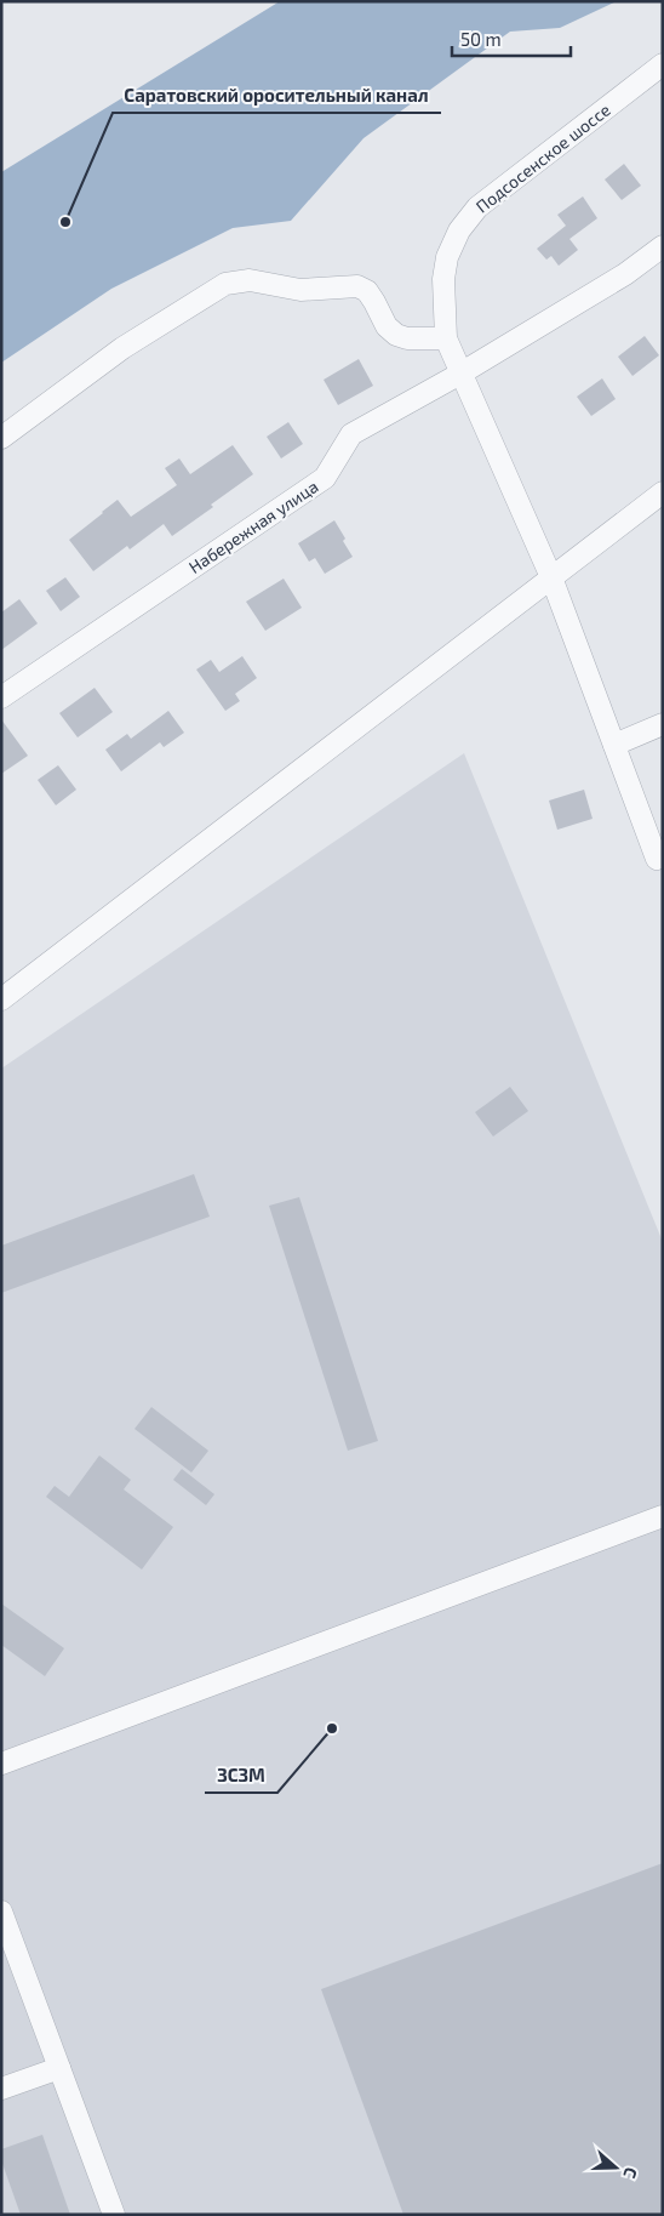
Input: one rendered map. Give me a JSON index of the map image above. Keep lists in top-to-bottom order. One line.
{"streets":{"street":["Подсосенское шоссе","Набережная улица"]},"crossings":[["Подсосенское шоссе","Набережная улица"]],"places":["Саратовский оросительный канал","ЗСЗМ"],"scale_bar":"50 m","north":"right"}
